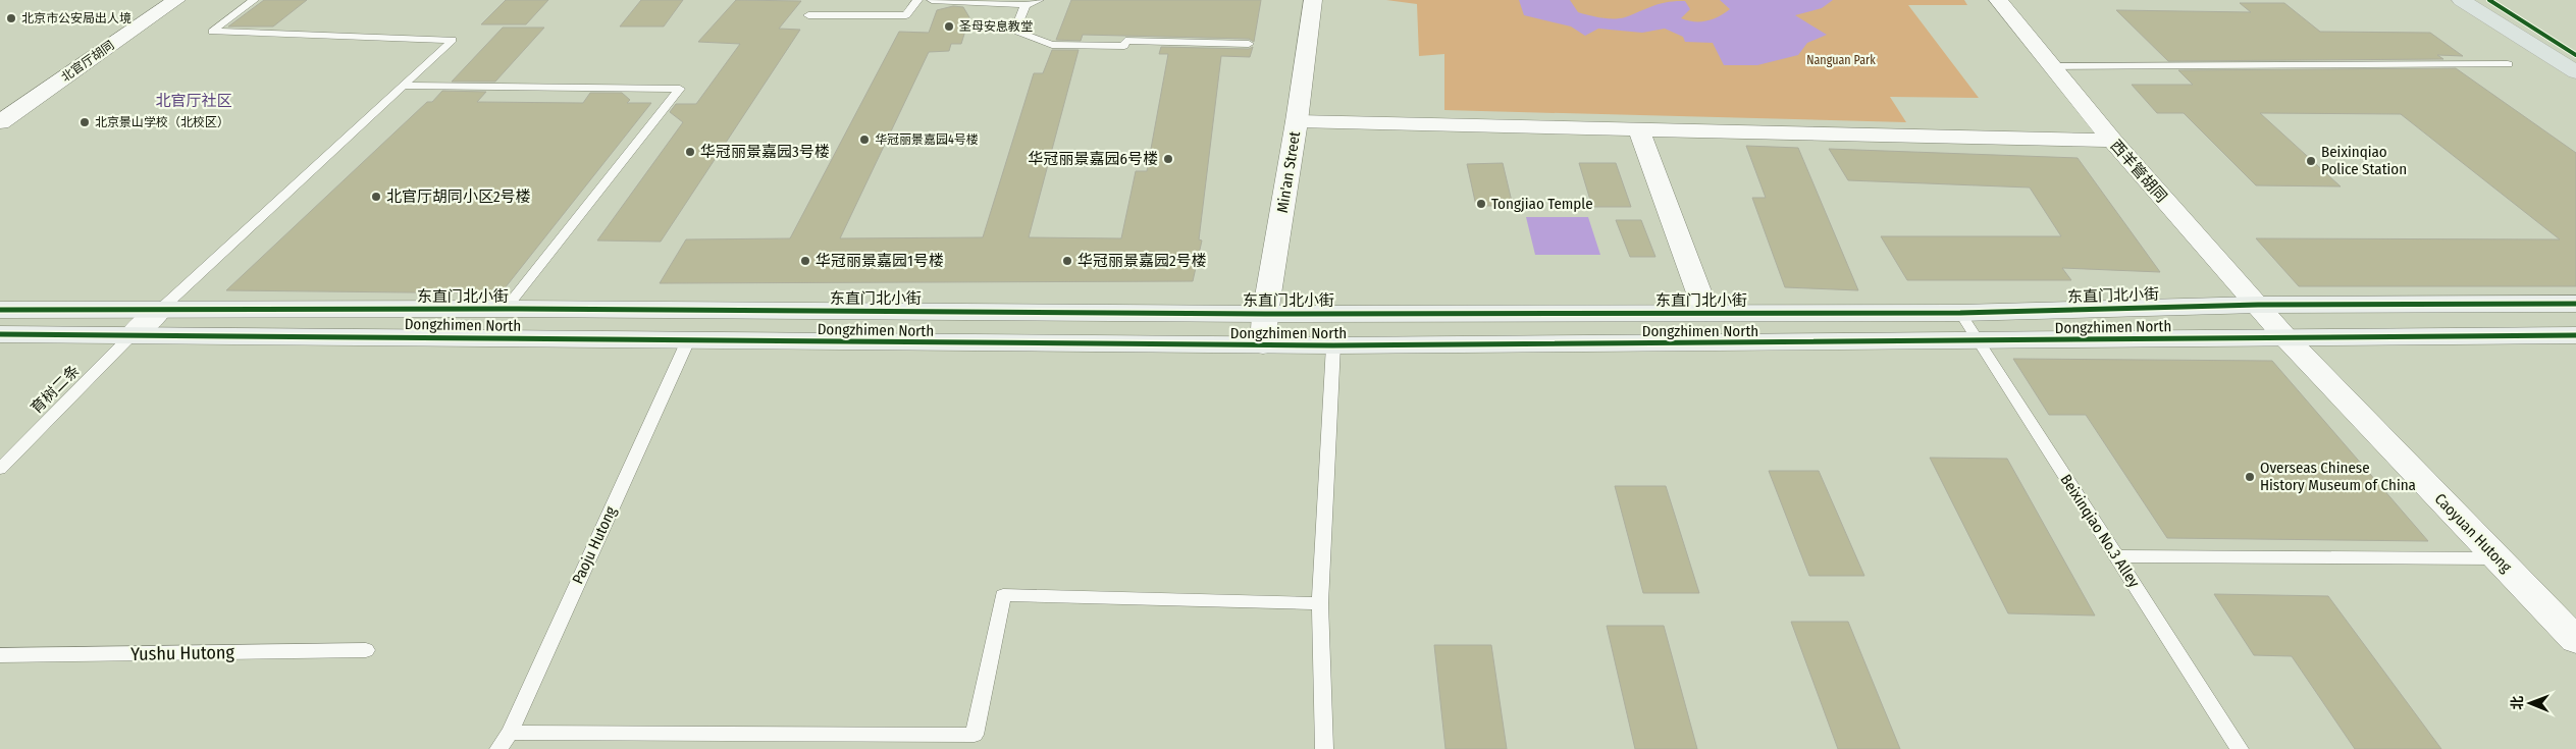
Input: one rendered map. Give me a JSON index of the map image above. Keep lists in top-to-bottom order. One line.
{"streets":{"main road":["东直门北小街","Dongzhimen North"],"street":["北官厅胡同","西羊管胡同","Min'an Street","Caoyuan Hutong"],"lane":["育树二条","Beixinqiao No.3 Alley","Paoju Hutong","Yushu Hutong"]},"crossings":[["西羊管胡同","东直门北小街"],["西羊管胡同","Dongzhimen North"],["西羊管胡同","Caoyuan Hutong"],["Min'an Street","东直门北小街"],["Min'an Street","Dongzhimen North"],["东直门北小街","Beixinqiao No.3 Alley"],["Dongzhimen North","育树二条"],["Dongzhimen North","Beixinqiao No.3 Alley"],["Dongzhimen North","Caoyuan Hutong"],["Dongzhimen North","Paoju Hutong"]],"districts":["北官厅社区"],"parks":["Nanguan Park"],"places":["北京市公安局出人境","圣母安息教堂","北京景山学校（北校区）","华冠丽景嘉园4号楼","华冠丽景嘉园3号楼","华冠丽景嘉园6号楼","Beixinqiao Police Station","北官厅胡同小区2号楼","Tongjiao Temple","华冠丽景嘉园1号楼","华冠丽景嘉园2号楼","Overseas Chinese History Museum of China"],"north":"left"}
